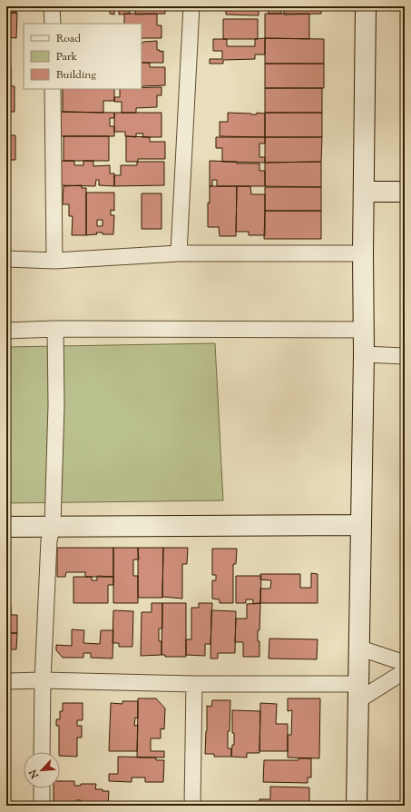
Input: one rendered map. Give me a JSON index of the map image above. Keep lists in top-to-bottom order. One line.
{"legend":["Road","Park","Building"],"north":"bottom left"}
